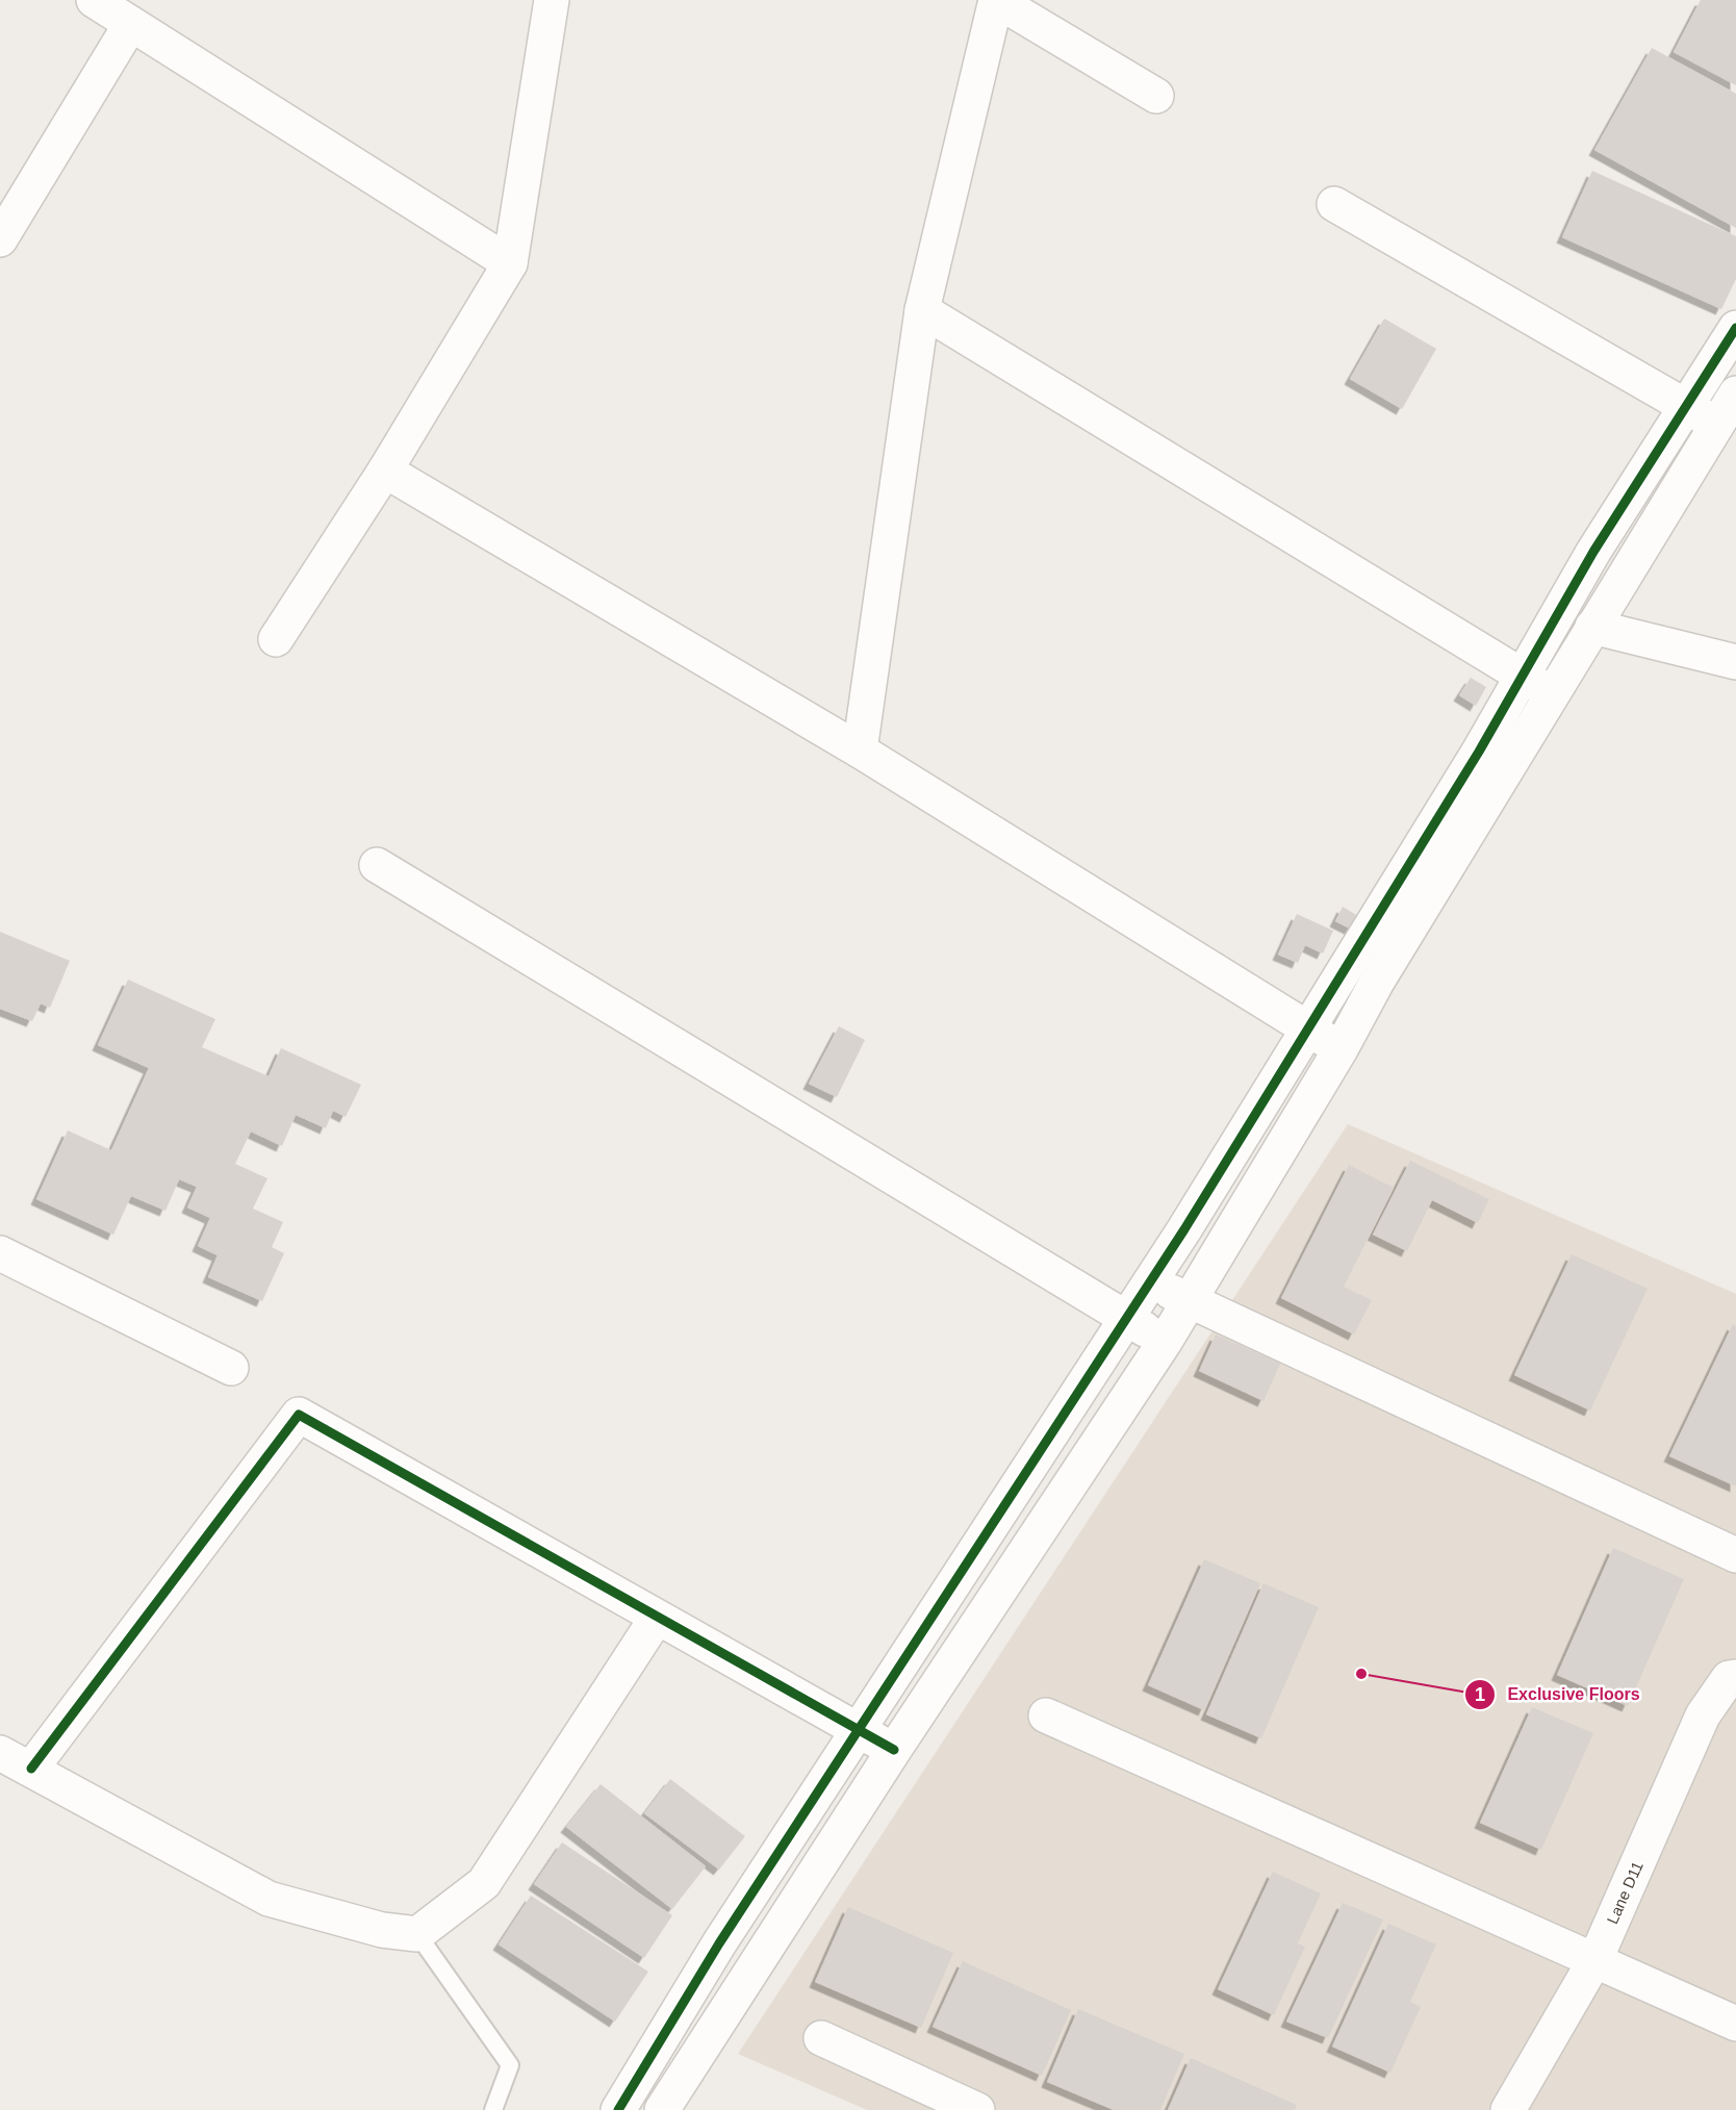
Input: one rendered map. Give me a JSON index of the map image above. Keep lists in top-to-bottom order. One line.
{"streets":{"street":["Lane D11"]},"places":["Exclusive Floors"]}
